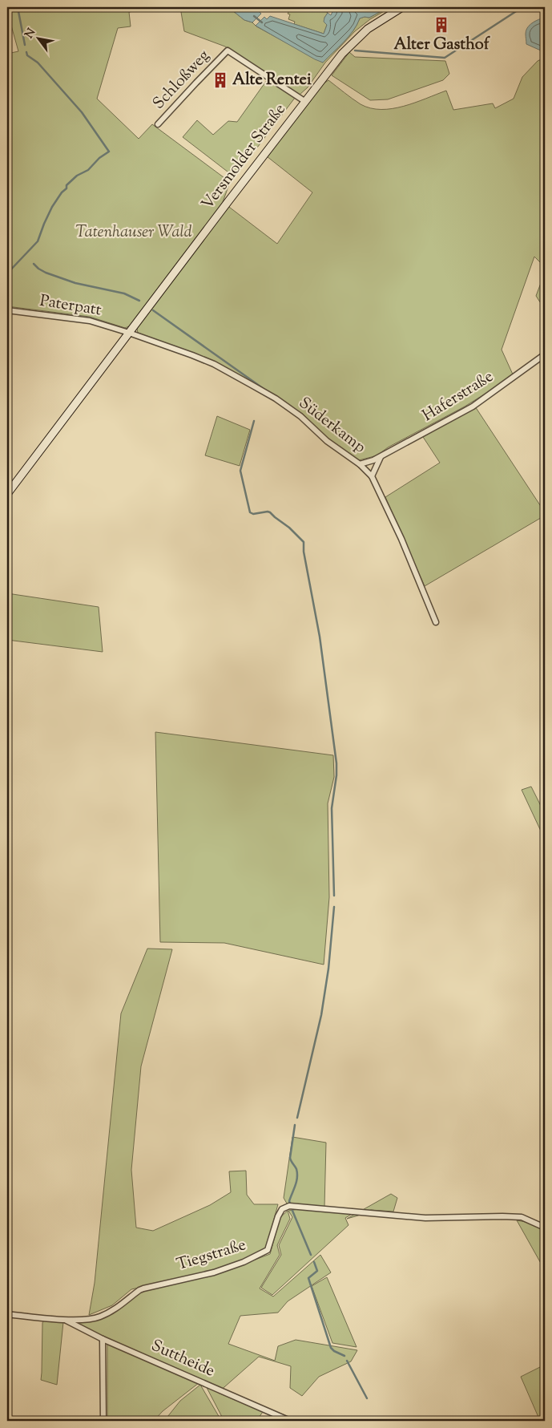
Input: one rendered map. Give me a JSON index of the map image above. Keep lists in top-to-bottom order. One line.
{"streets":{"main road":["Versmolder Straße"],"street":["Schloßweg","Paterpatt","Haferstraße","Süderkamp","Tiegstraße","Suttheide"]},"crossings":[["Schloßweg","Versmolder Straße"],["Versmolder Straße","Paterpatt"],["Versmolder Straße","Süderkamp"],["Paterpatt","Süderkamp"],["Haferstraße","Süderkamp"],["Tiegstraße","Suttheide"]],"parks":["Tatenhauser Wald"],"places":{"building":["Alter Gasthof","Alte Rentei"]},"north":"top left"}
